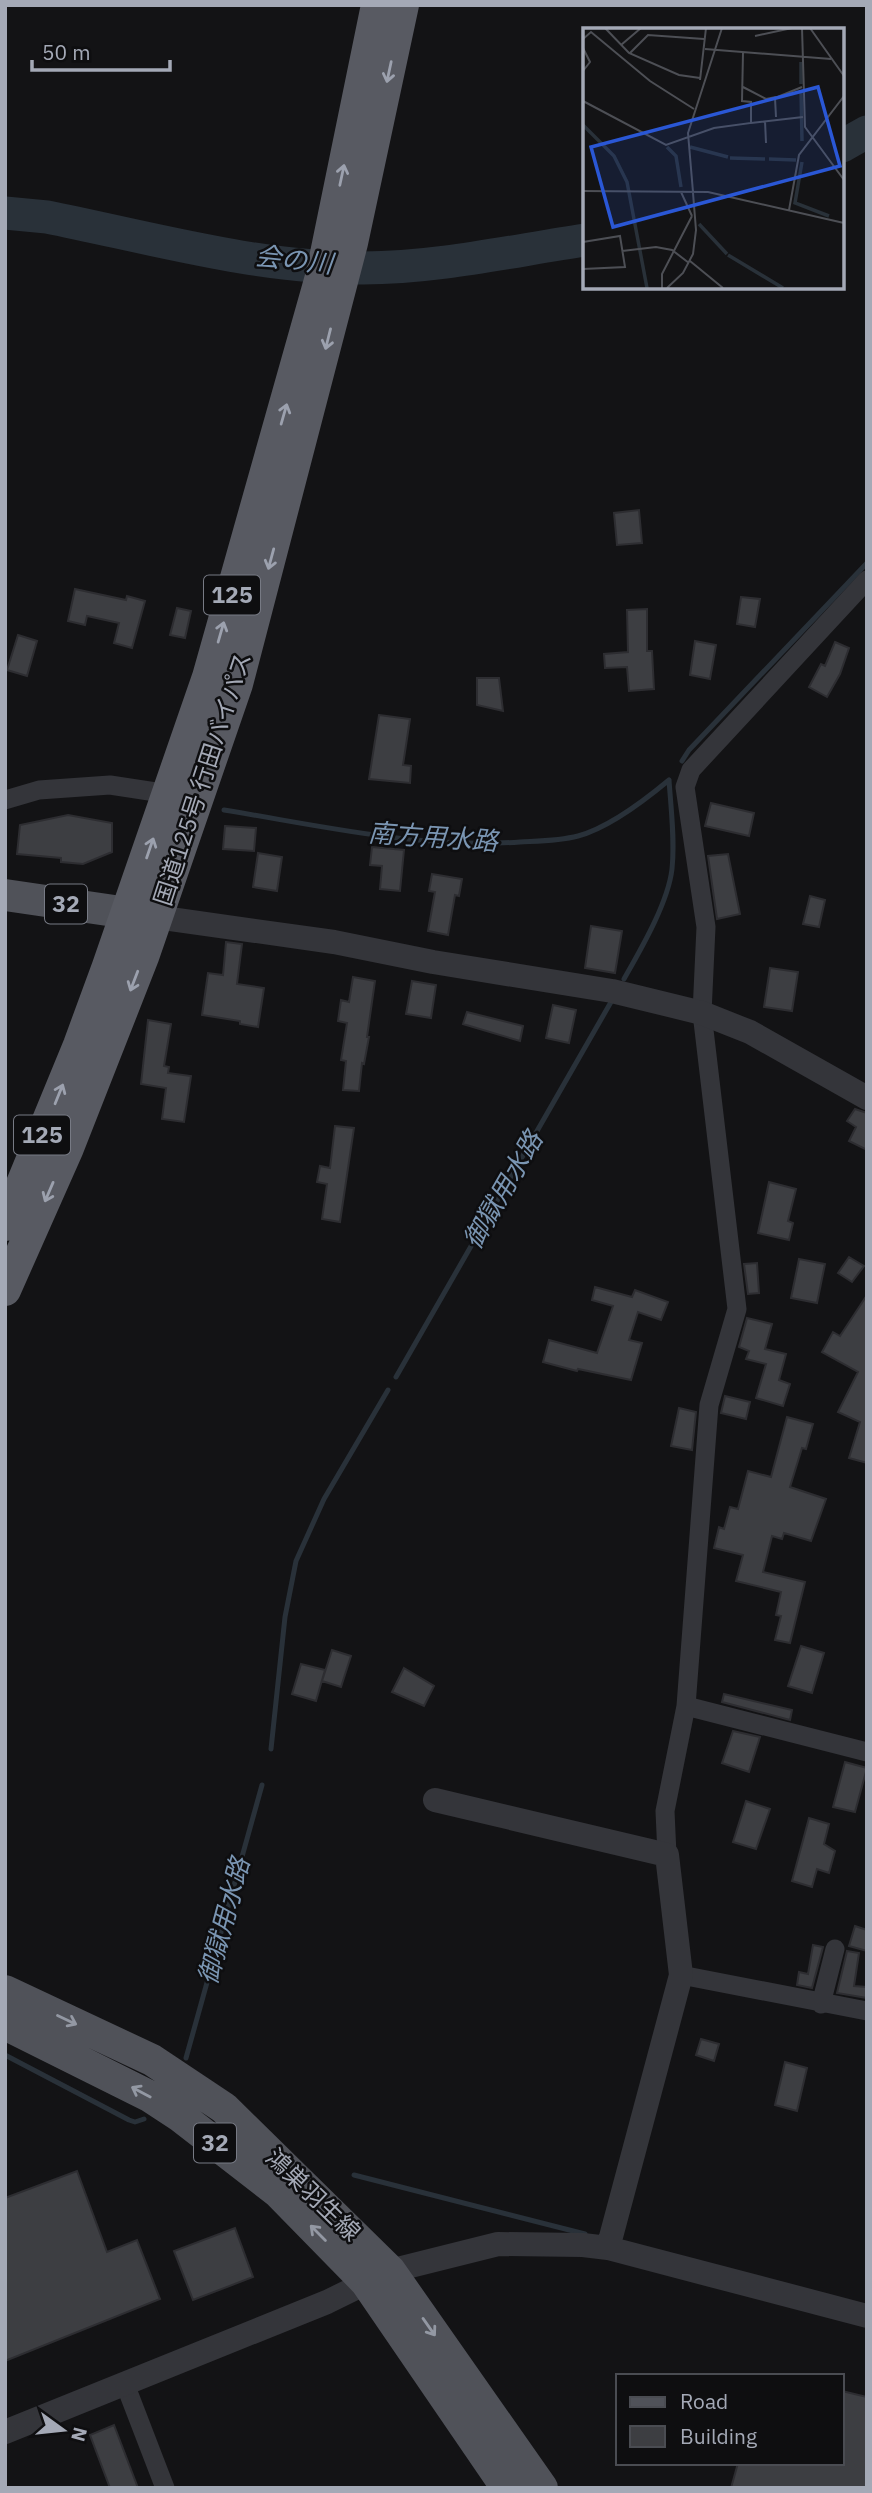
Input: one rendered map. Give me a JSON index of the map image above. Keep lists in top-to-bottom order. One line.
{"streets":{"highway":["125","国道125号 行田バイパス"],"main road":["32","鴻巣羽生線"]},"crossings":[["国道125号 行田バイパス","32"]],"water":["会の川","南方用水路","御獄用水路"],"legend":["Road","Building"],"scale_bar":"50 m","north":"right"}
